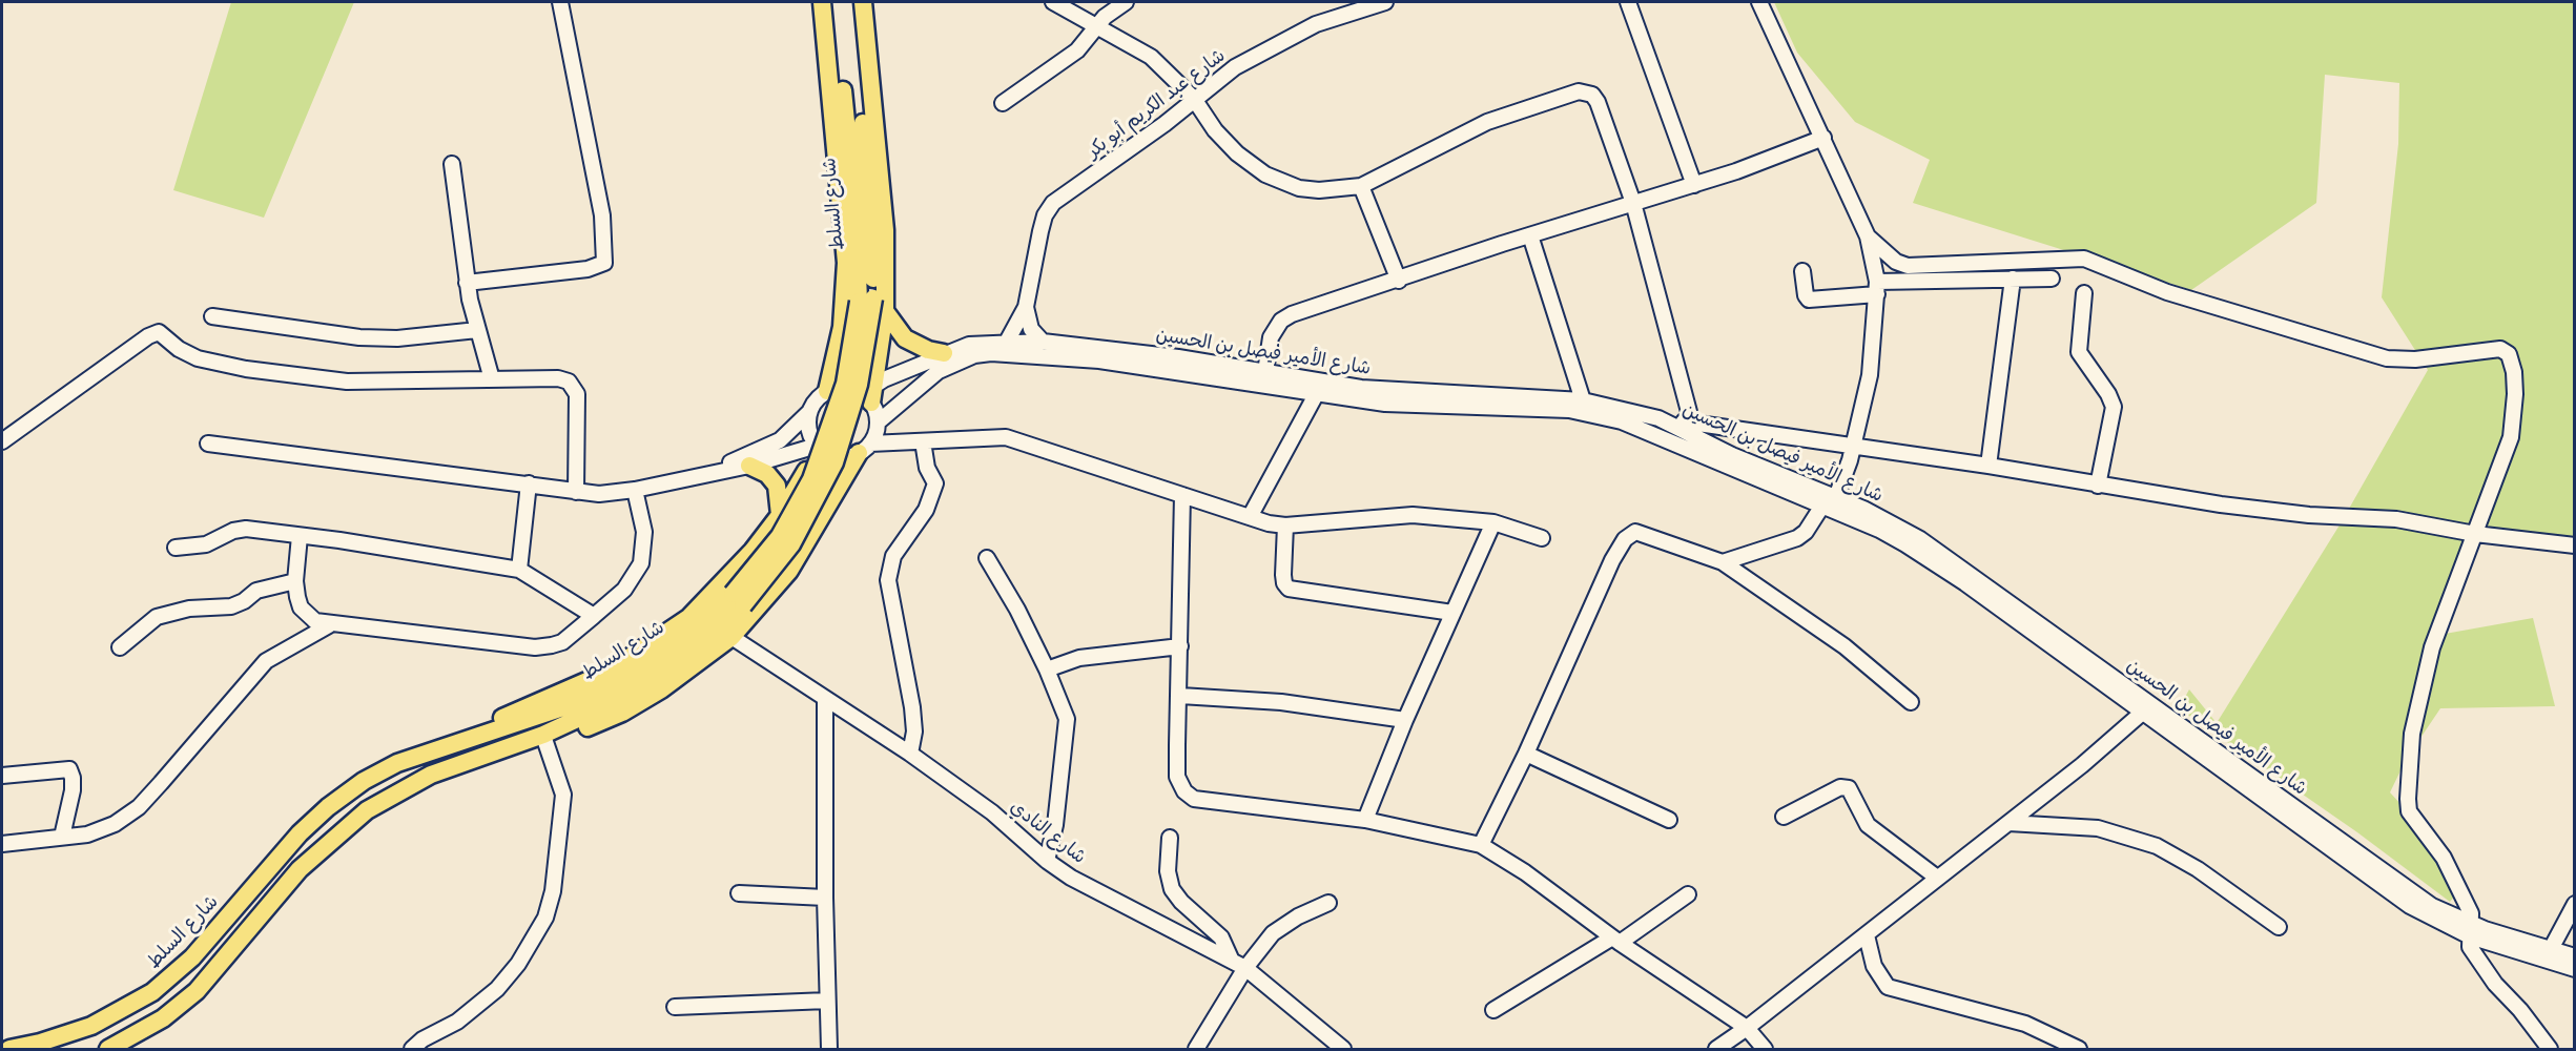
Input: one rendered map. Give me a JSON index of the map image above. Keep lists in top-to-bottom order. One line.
{"streets":{"main road":["شارع السلط"],"street":["شارع عبد الكريم أبو بكر","شارع الأمير فيصل بن الحسين","شارع النادي"]},"crossings":[["شارع عبد الكريم أبو بكر","شارع الأمير فيصل بن الحسين"]]}
